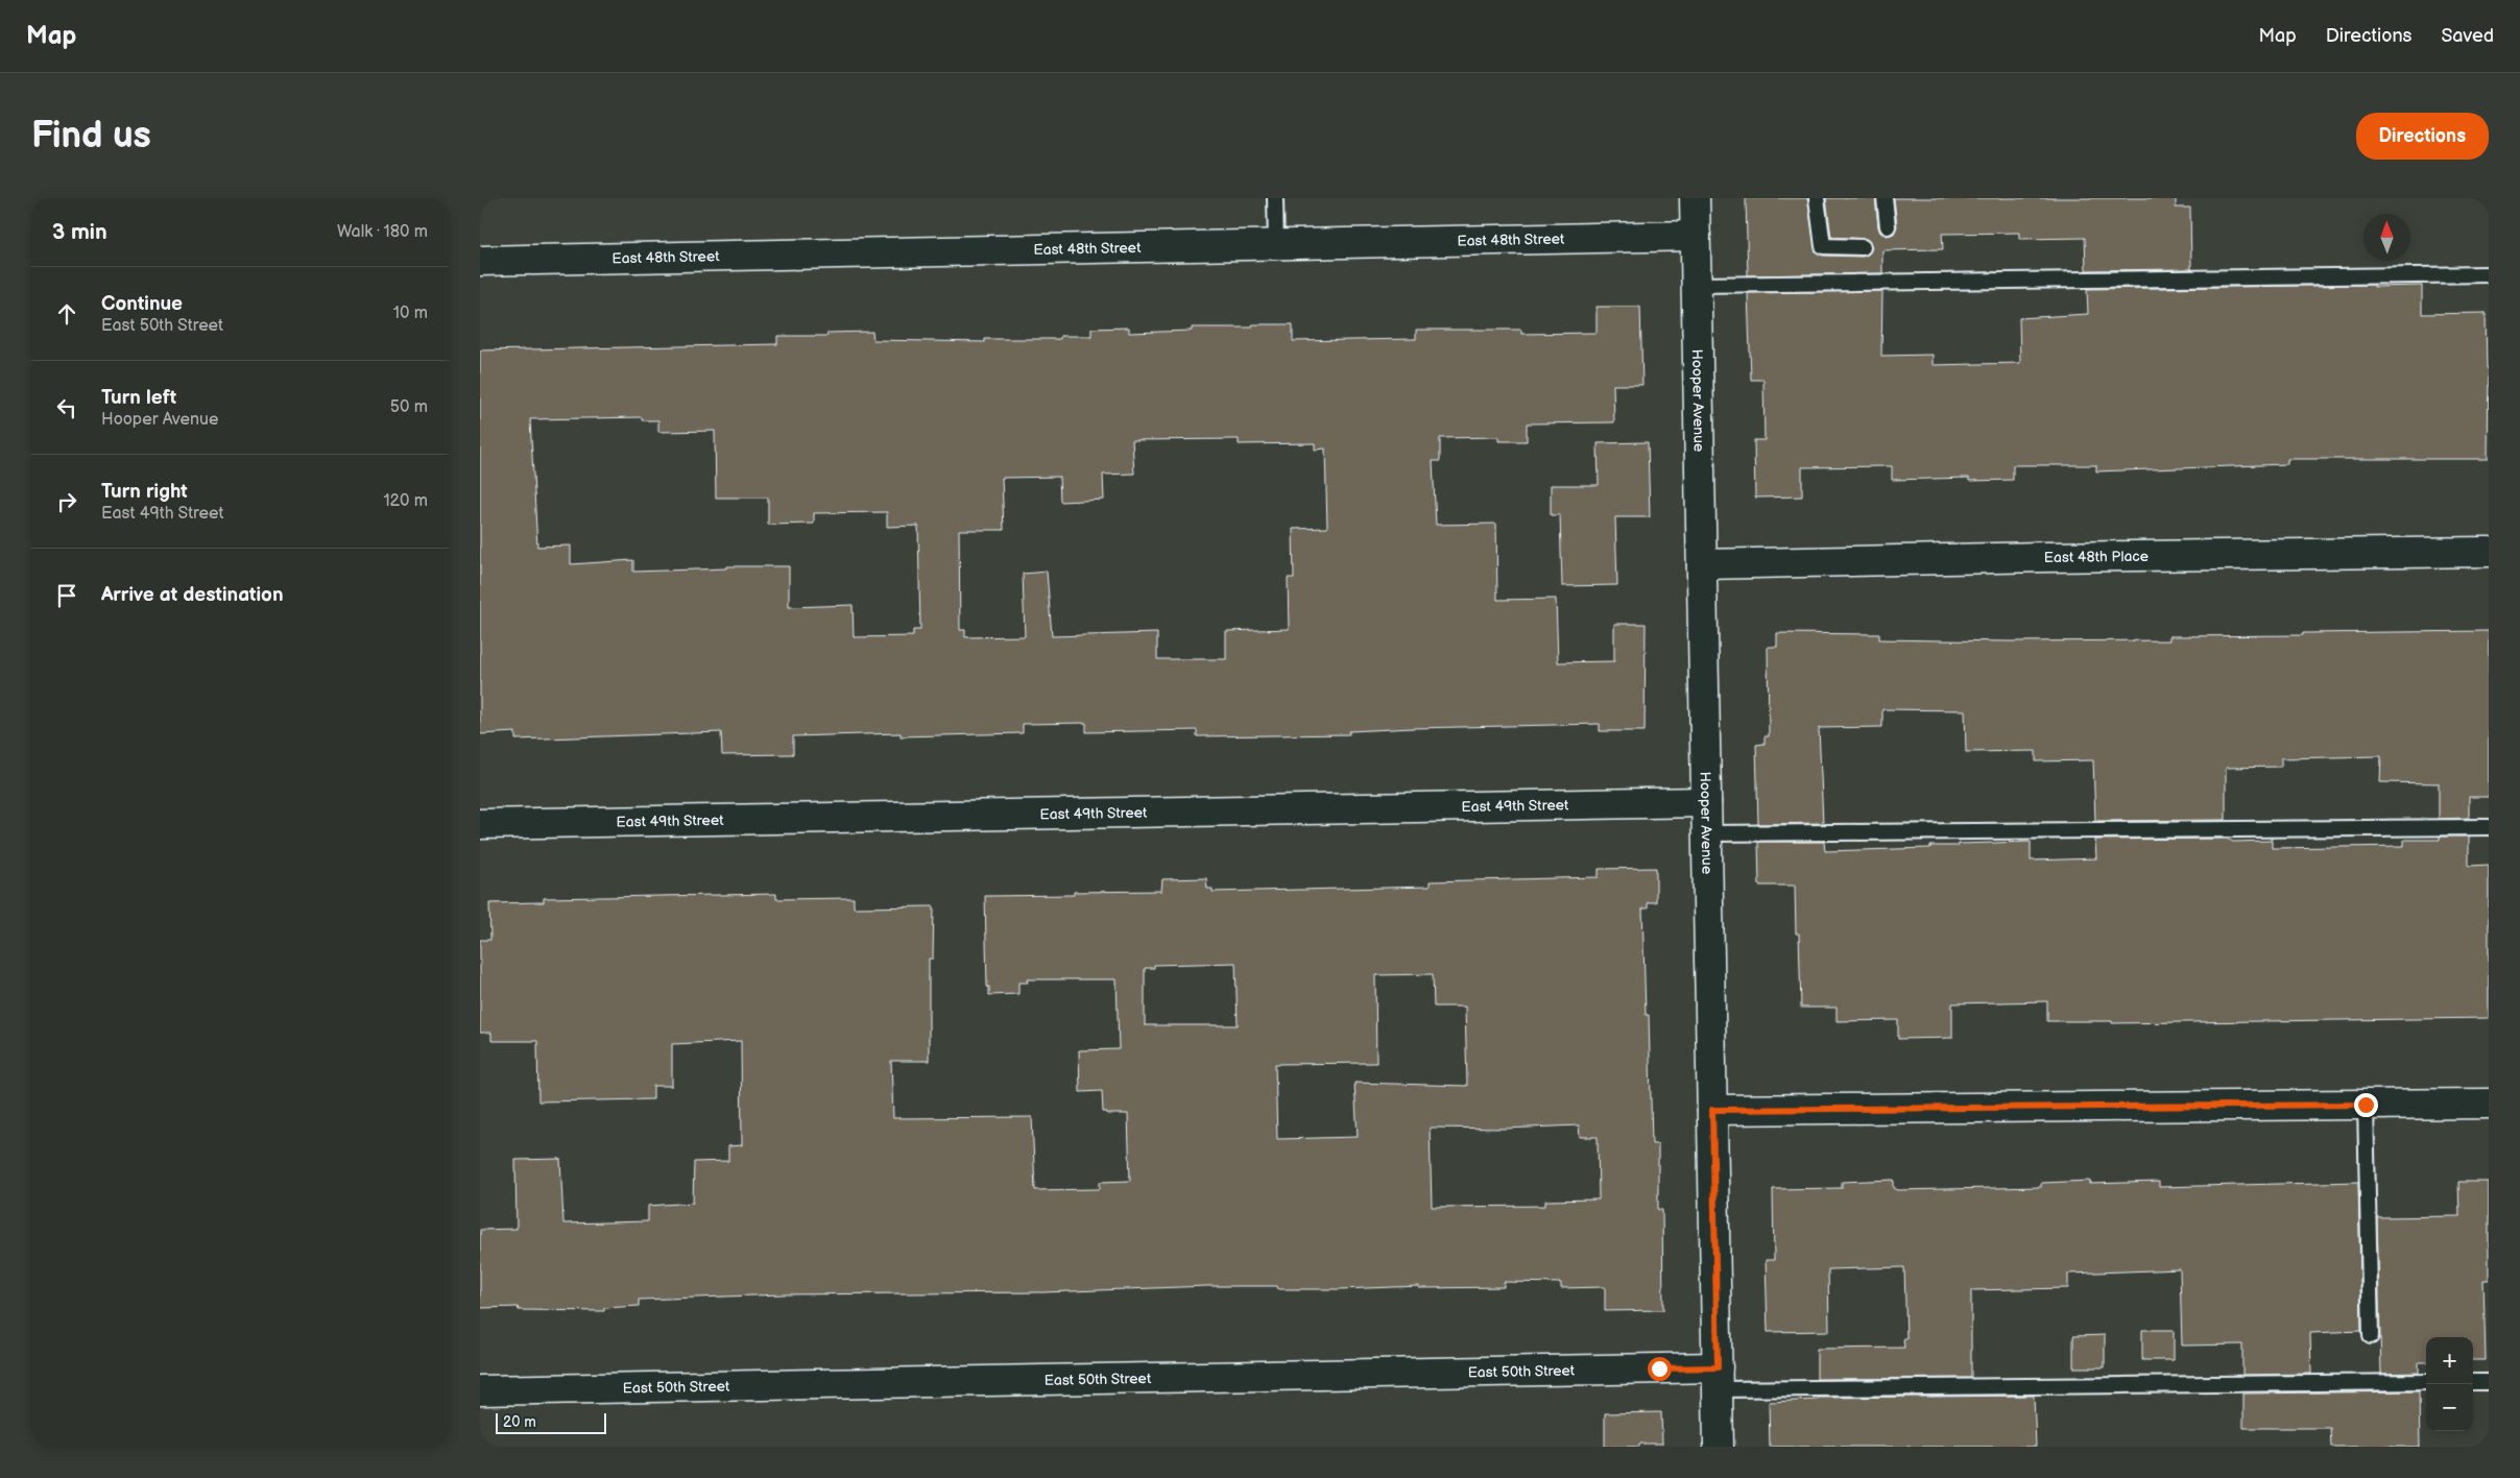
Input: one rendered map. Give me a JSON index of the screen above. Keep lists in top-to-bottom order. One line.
{"streets":{"street":["East 48th Street","Hooper Avenue","East 48th Place","East 49th Street","East 50th Street"]},"crossings":[["East 48th Street","Hooper Avenue"],["Hooper Avenue","East 48th Place"],["Hooper Avenue","East 49th Street"],["Hooper Avenue","East 50th Street"]],"scale_bar":"20 m","north":"top","page":{"header":"Map","nav":["Map","Directions","Saved"],"buttons":"Directions","title":"Find us","heading":["3 min","Walk · 180 m"],"list":[["Continue","East 50th Street","10 m"],["Turn left","Hooper Avenue","50 m"],["Turn right","East 49th Street","120 m"],"Arrive at destination"],"map_buttons":["+","−"],"scale":"20 m"}}
